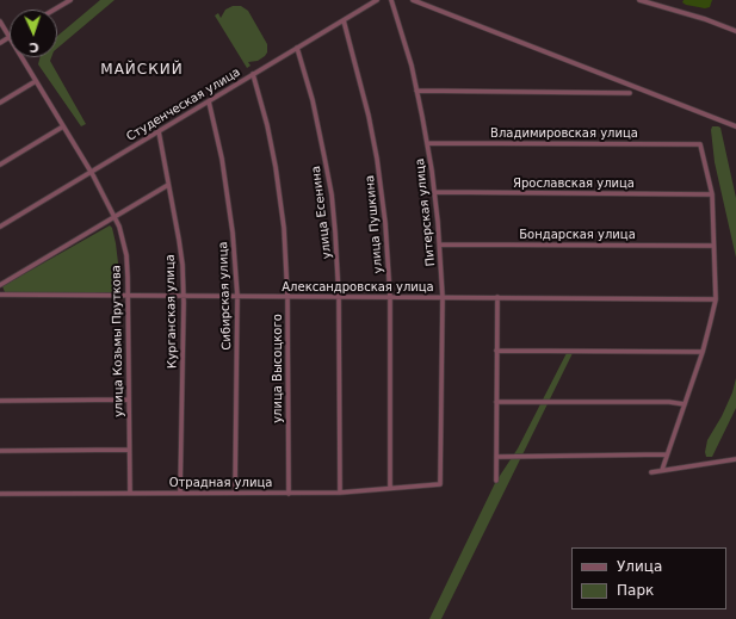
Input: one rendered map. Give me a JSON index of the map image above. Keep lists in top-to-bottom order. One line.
{"streets":{"street":["Студенческая улица","Владимировская улица","Ярославская улица","улица Есенина","Питерская улица","улица Пушкина","Бондарская улица","Александровская улица","Сибирская улица","Курганская улица","улица Козьмы Пруткова","улица Высоцкого","Отрадная улица"]},"crossings":[["Студенческая улица","улица Есенина"],["Студенческая улица","улица Пушкина"],["Студенческая улица","Сибирская улица"],["Студенческая улица","Курганская улица"],["Студенческая улица","улица Козьмы Пруткова"],["Студенческая улица","улица Высоцкого"],["Владимировская улица","Ярославская улица"],["Владимировская улица","Питерская улица"],["Ярославская улица","Питерская улица"],["улица Есенина","Александровская улица"],["улица Есенина","Отрадная улица"],["Питерская улица","Бондарская улица"],["Питерская улица","Александровская улица"],["Питерская улица","Отрадная улица"],["улица Пушкина","Александровская улица"],["улица Пушкина","Отрадная улица"],["Александровская улица","Сибирская улица"],["Александровская улица","Курганская улица"],["Александровская улица","улица Козьмы Пруткова"],["Александровская улица","улица Высоцкого"],["Сибирская улица","Отрадная улица"],["Курганская улица","Отрадная улица"],["улица Козьмы Пруткова","Отрадная улица"],["улица Высоцкого","Отрадная улица"]],"districts":["МАЙСКИЙ"],"legend":["Улица","Парк"],"north":"bottom"}
